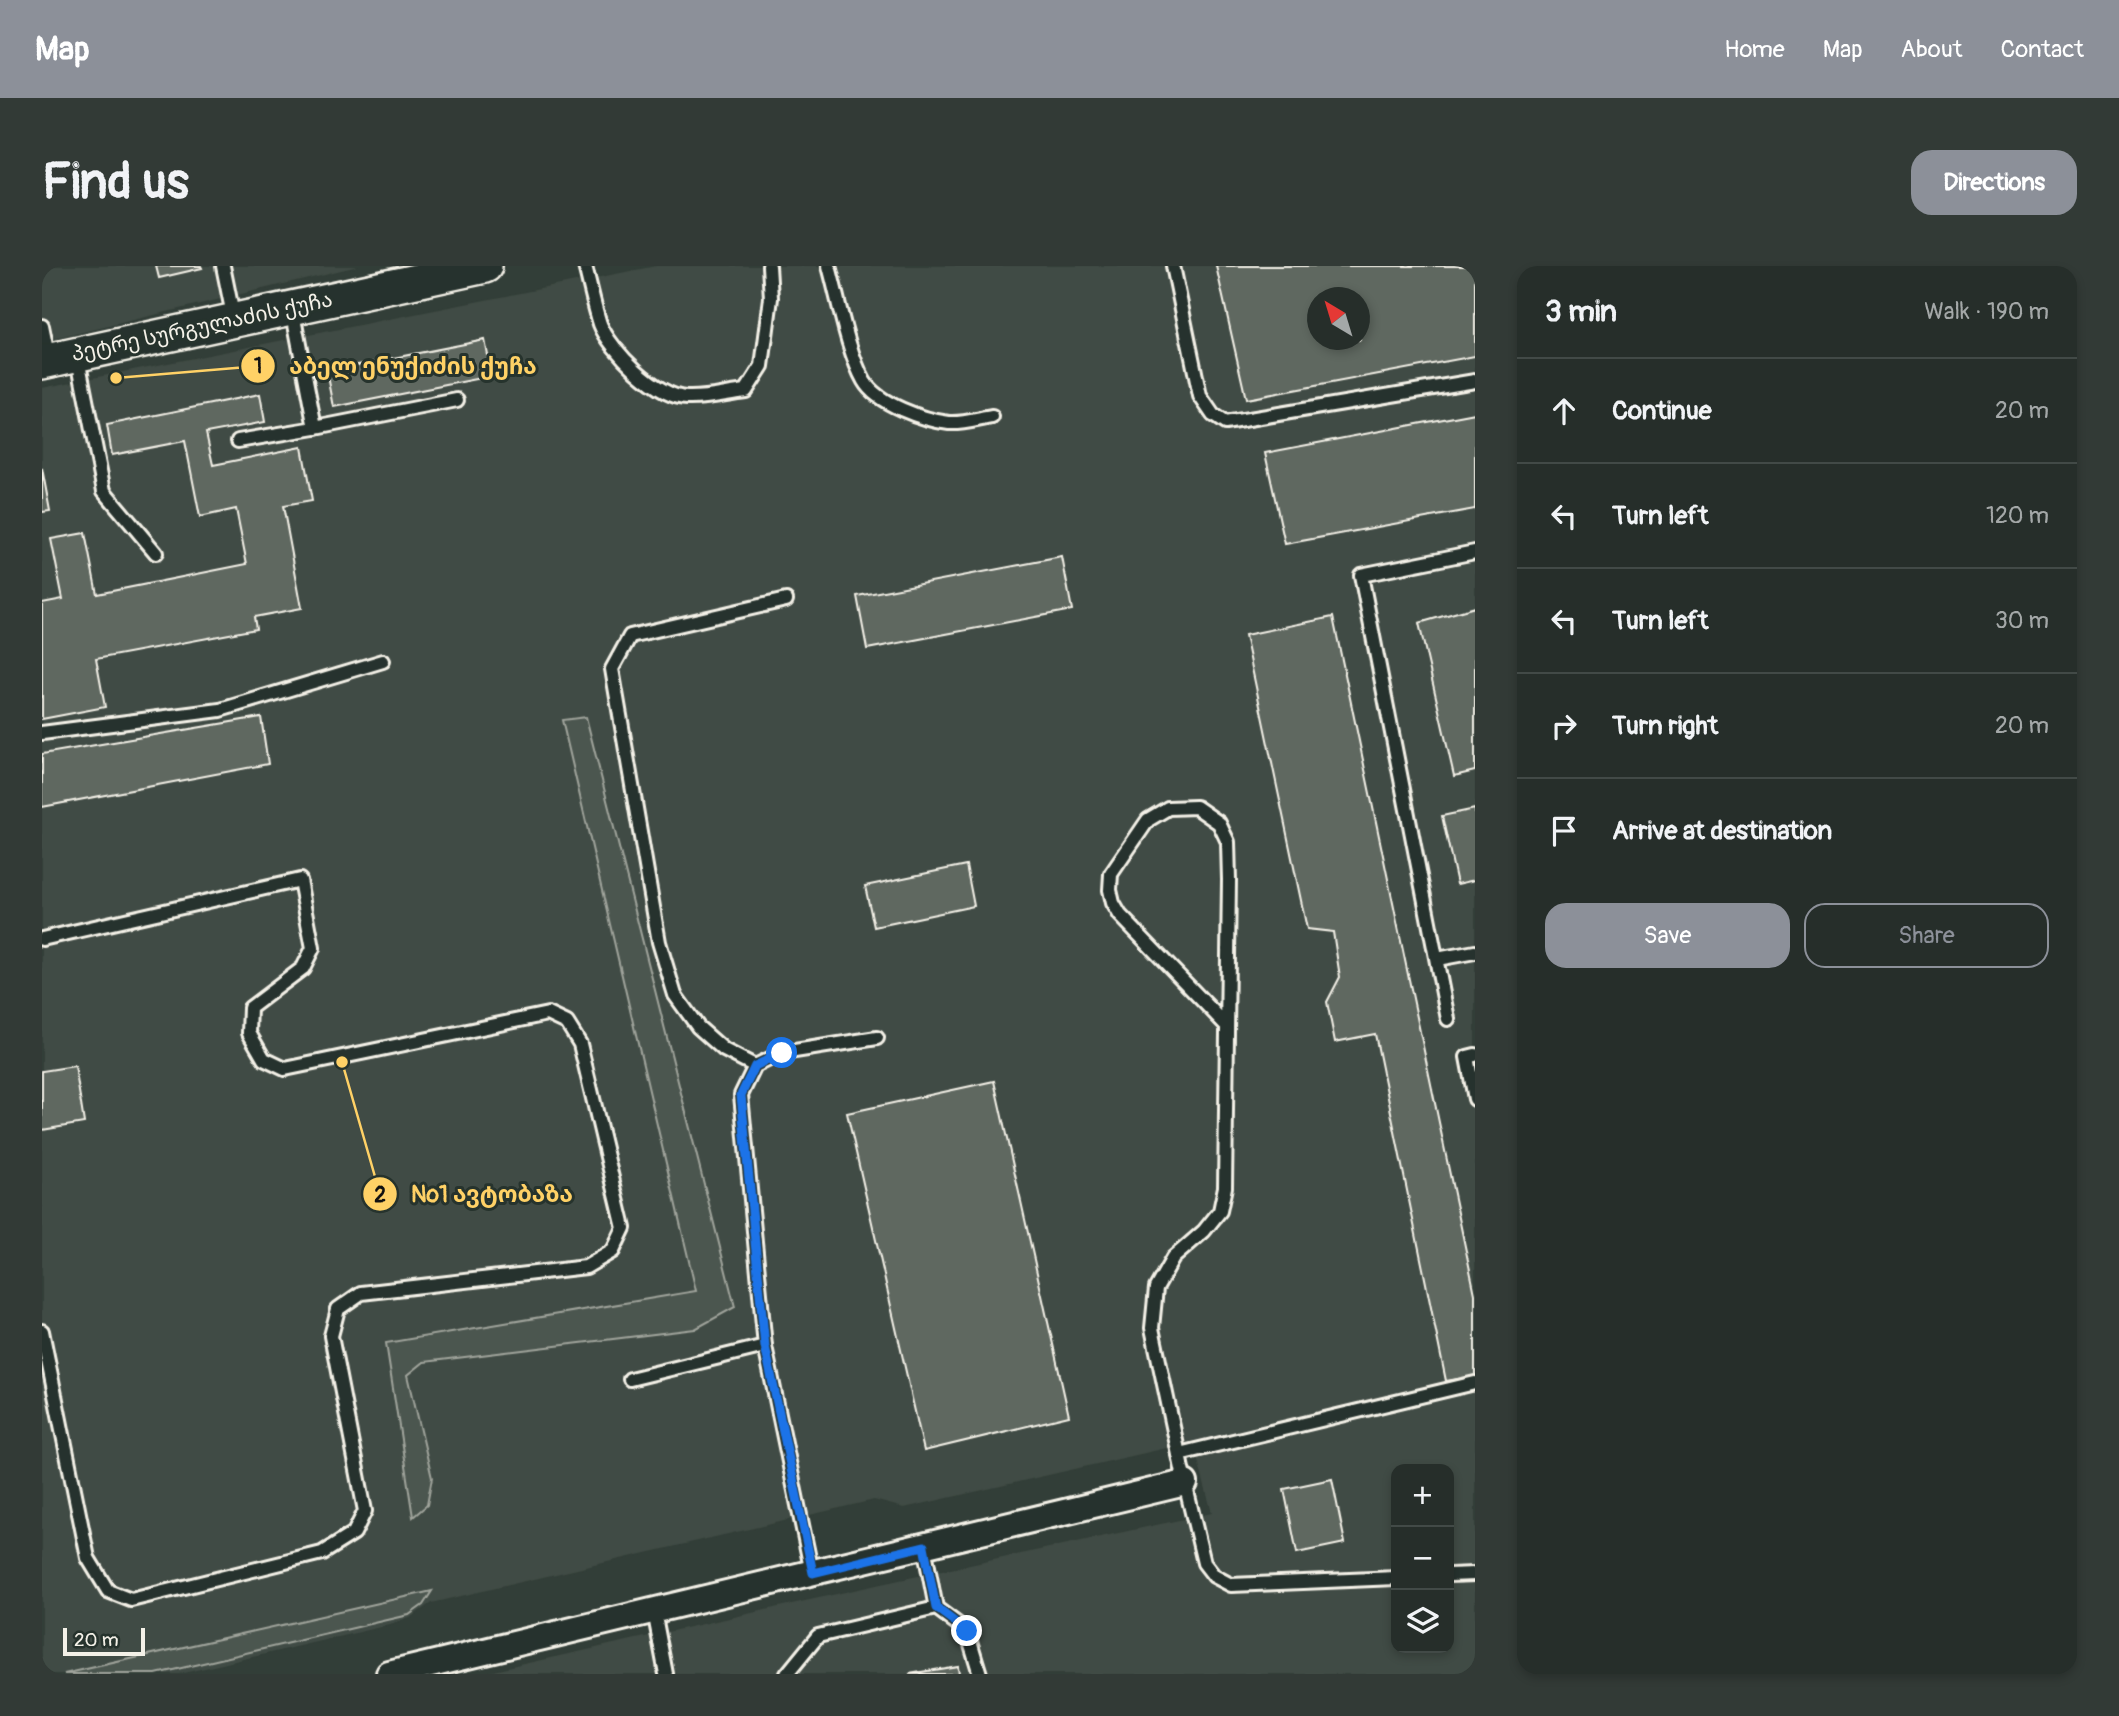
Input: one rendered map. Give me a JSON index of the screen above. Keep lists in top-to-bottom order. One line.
{"streets":{"street":["პეტრე სურგულაძის ქუჩა"]},"places":["აბელ ენუქიძის ქუჩა","№1 ავტობაზა"],"scale_bar":"20 m","north":"top left","page":{"header":"Map","nav":["Home","Map","About","Contact"],"buttons":["Directions",["Save","Share"]],"title":"Find us","heading":["3 min","Walk · 190 m"],"list":[["Continue","20 m"],["Turn left","120 m"],["Turn left","30 m"],["Turn right","20 m"],"Arrive at destination"],"map_buttons":["+","−"],"scale":"20 m"}}
